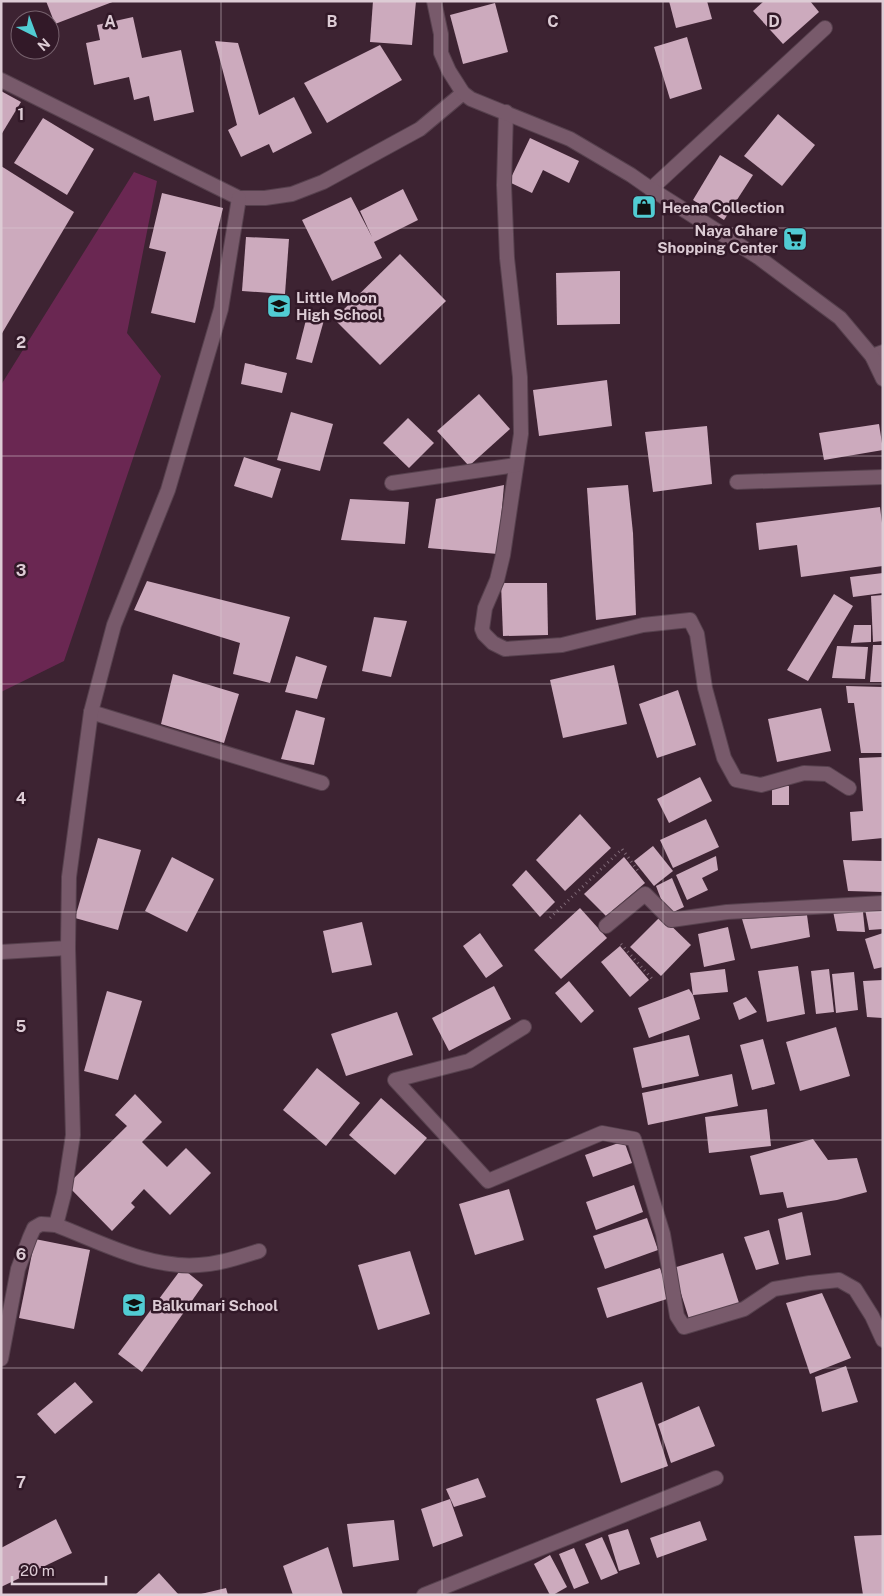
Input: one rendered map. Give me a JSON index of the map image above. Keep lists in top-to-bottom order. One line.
{"places":{"shop":["Heena Collection"],"supermarket":["Naya Ghare Shopping Center"],"school or university":["Little Moon High School","Balkumari School"]},"scale_bar":"20 m","north":"bottom right","grid":{"columns":["A","B","C","D"],"rows":["1","2","3","4","5","6","7"]}}
